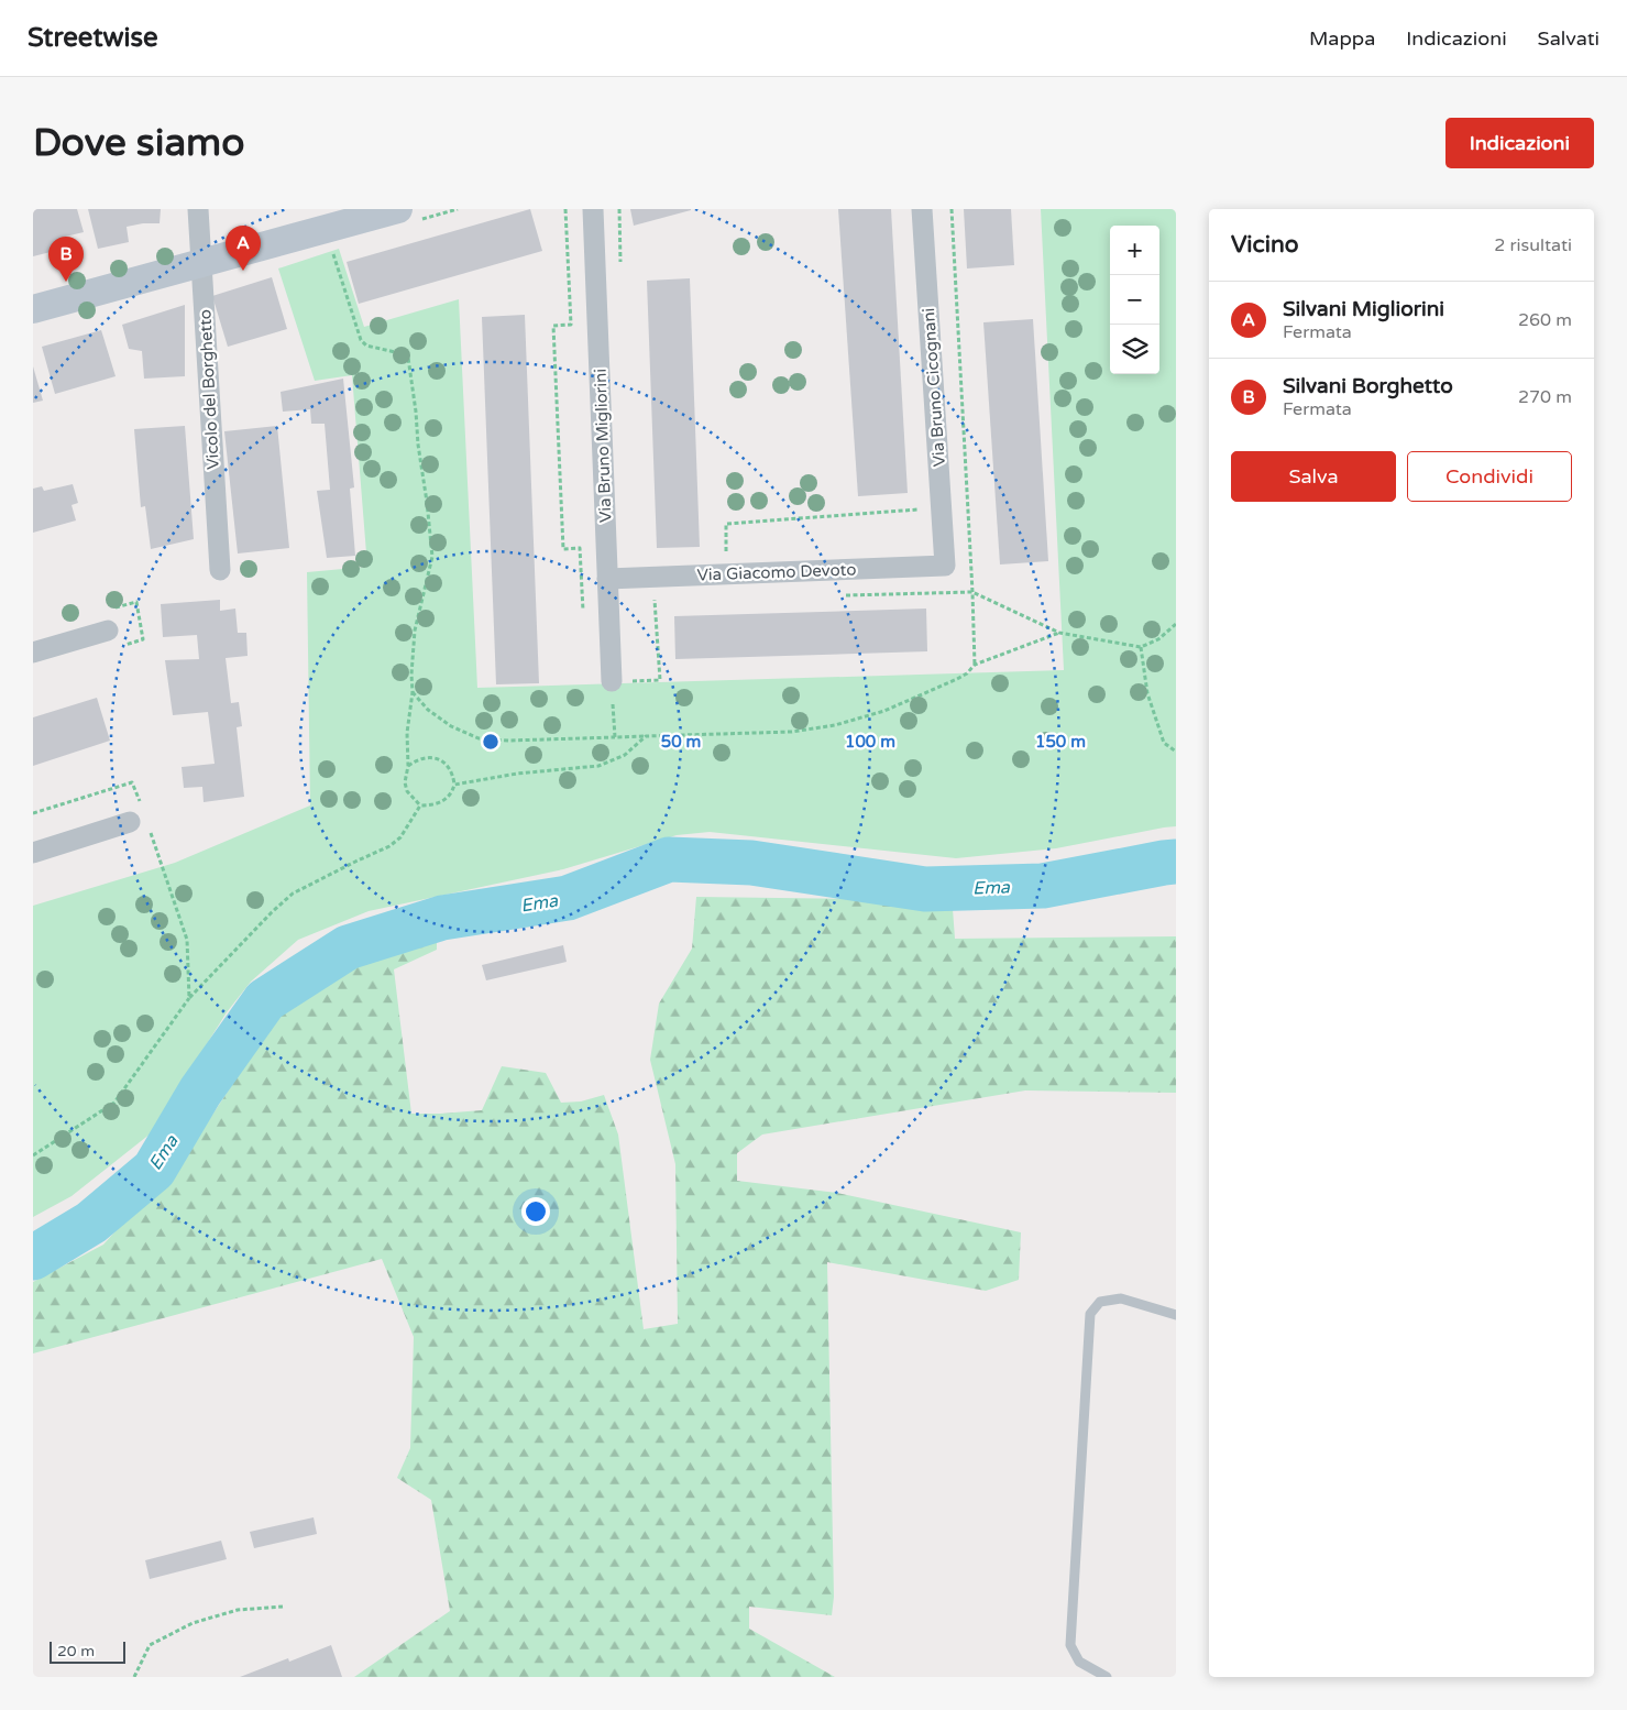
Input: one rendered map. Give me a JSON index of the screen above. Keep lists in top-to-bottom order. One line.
{"streets":{"street":["Via Bruno Cicognani","Vicolo del Borghetto","Via Bruno Migliorini","Via Giacomo Devoto"]},"crossings":[["Via Bruno Cicognani","Via Giacomo Devoto"],["Via Bruno Migliorini","Via Giacomo Devoto"]],"water":["Ema"],"scale_bar":"20 m","page":{"header":"Streetwise","nav":["Mappa","Indicazioni","Salvati"],"buttons":["Indicazioni",["Salva","Condividi"]],"title":"Dove siamo","heading":["Vicino","2 risultati"],"map_buttons":["+","−"],"pins":["A","B"],"list":[{"mark":"A","name":"Silvani Migliorini","note":"Fermata","value":"260 m"},{"mark":"B","name":"Silvani Borghetto","note":"Fermata","value":"270 m"}],"scale":"20 m"},"rings":["50 m","100 m","150 m"]}
